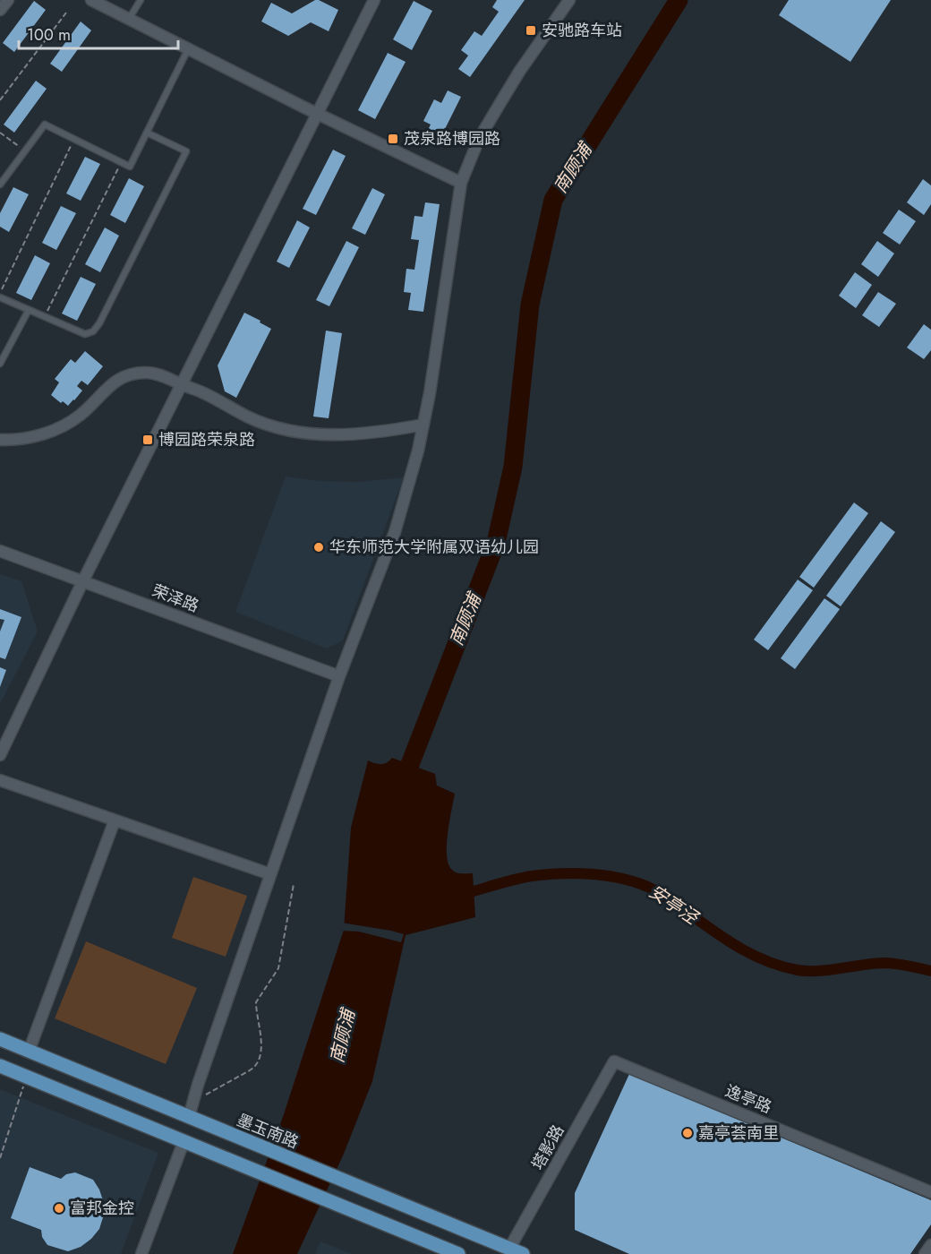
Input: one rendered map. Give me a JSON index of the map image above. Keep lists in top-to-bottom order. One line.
{"streets":{"main road":["墨玉南路"],"street":["荣泽路","逸亭路","塔影路"]},"crossings":[["逸亭路","塔影路"],["墨玉南路","塔影路"]],"water":["南顾浦","安亭泾"],"places":{"transit":["安驰路车站","茂泉路博园路","博园路荣泉路"],"other":["华东师范大学附属双语幼儿园","嘉亭荟南里","富邦金控"]},"scale_bar":"100 m"}
